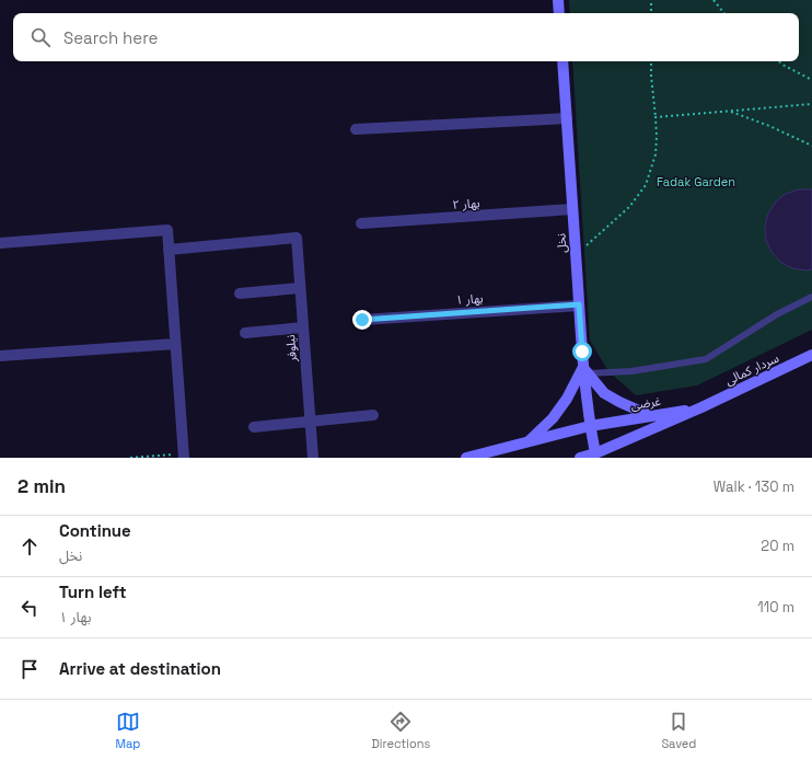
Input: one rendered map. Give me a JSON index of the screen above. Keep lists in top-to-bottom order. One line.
{"streets":{"main road":["نخل","سردار کمالی","غرضی"],"street":["بهار ۲","بهار ۱","نيلوفر"]},"crossings":[["بهار ۲","نخل"],["نخل","بهار ۱"],["نخل","غرضی"],["سردار کمالی","غرضی"]],"parks":["Fadak Garden"],"page":{"search":"Search here","heading":["2 min","Walk · 130 m"],"list":[["Continue","نخل","20 m"],["Turn left","بهار ۱","110 m"],"Arrive at destination"],"nav":["Map","Directions","Saved"]}}
